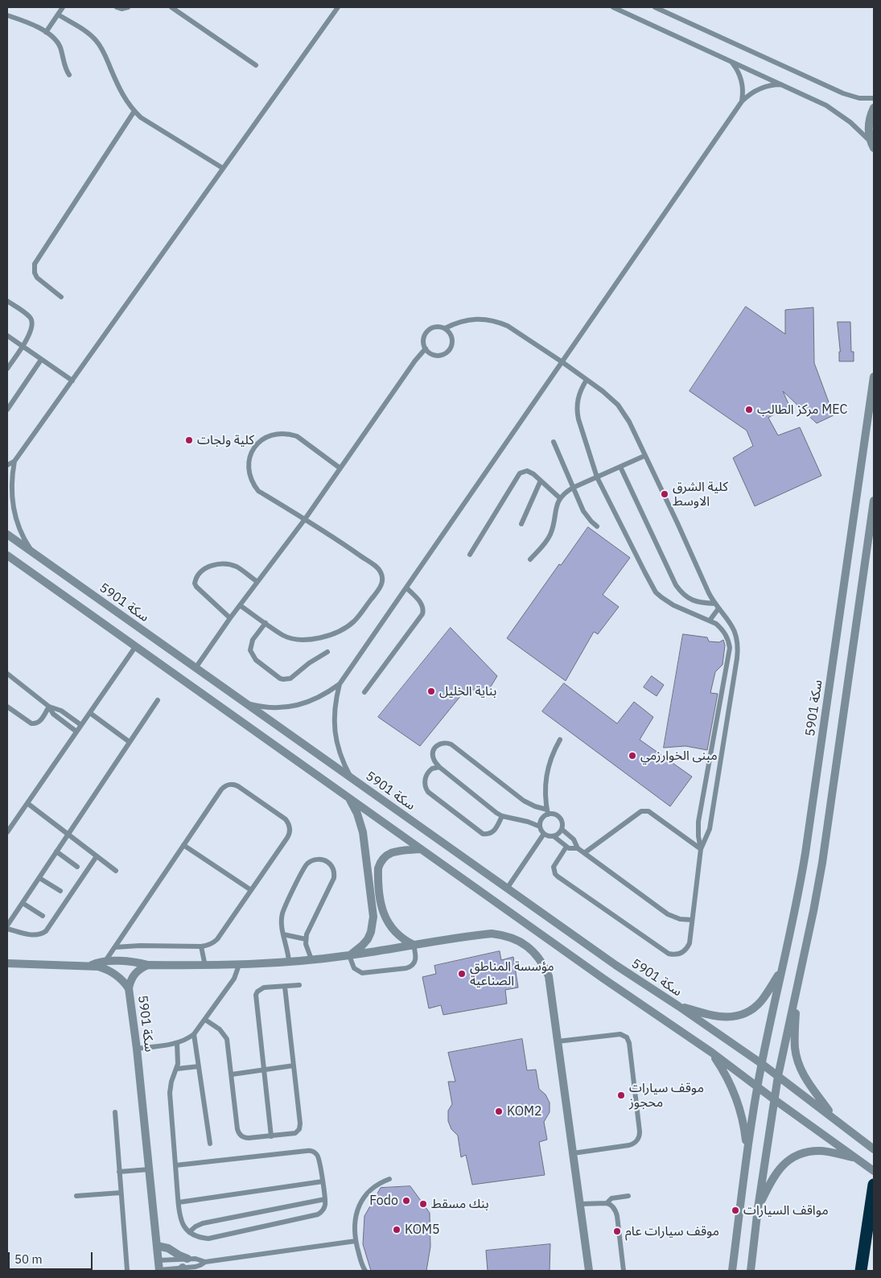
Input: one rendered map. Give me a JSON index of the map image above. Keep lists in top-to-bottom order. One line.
{"streets":{"street":["سكة 5901"]},"places":["مركز الطالب MEC","كلية ولجات","كلية الشرق الاوسط","بناية الخليل","مبنى الخوارزمي","مؤسسة المناطق الصناعية","موقف سيارات محجوز","KOM2","Fodo","بنك مسقط","مواقف السيارات","KOM5","موقف سيارات عام"],"scale_bar":"50 m"}
